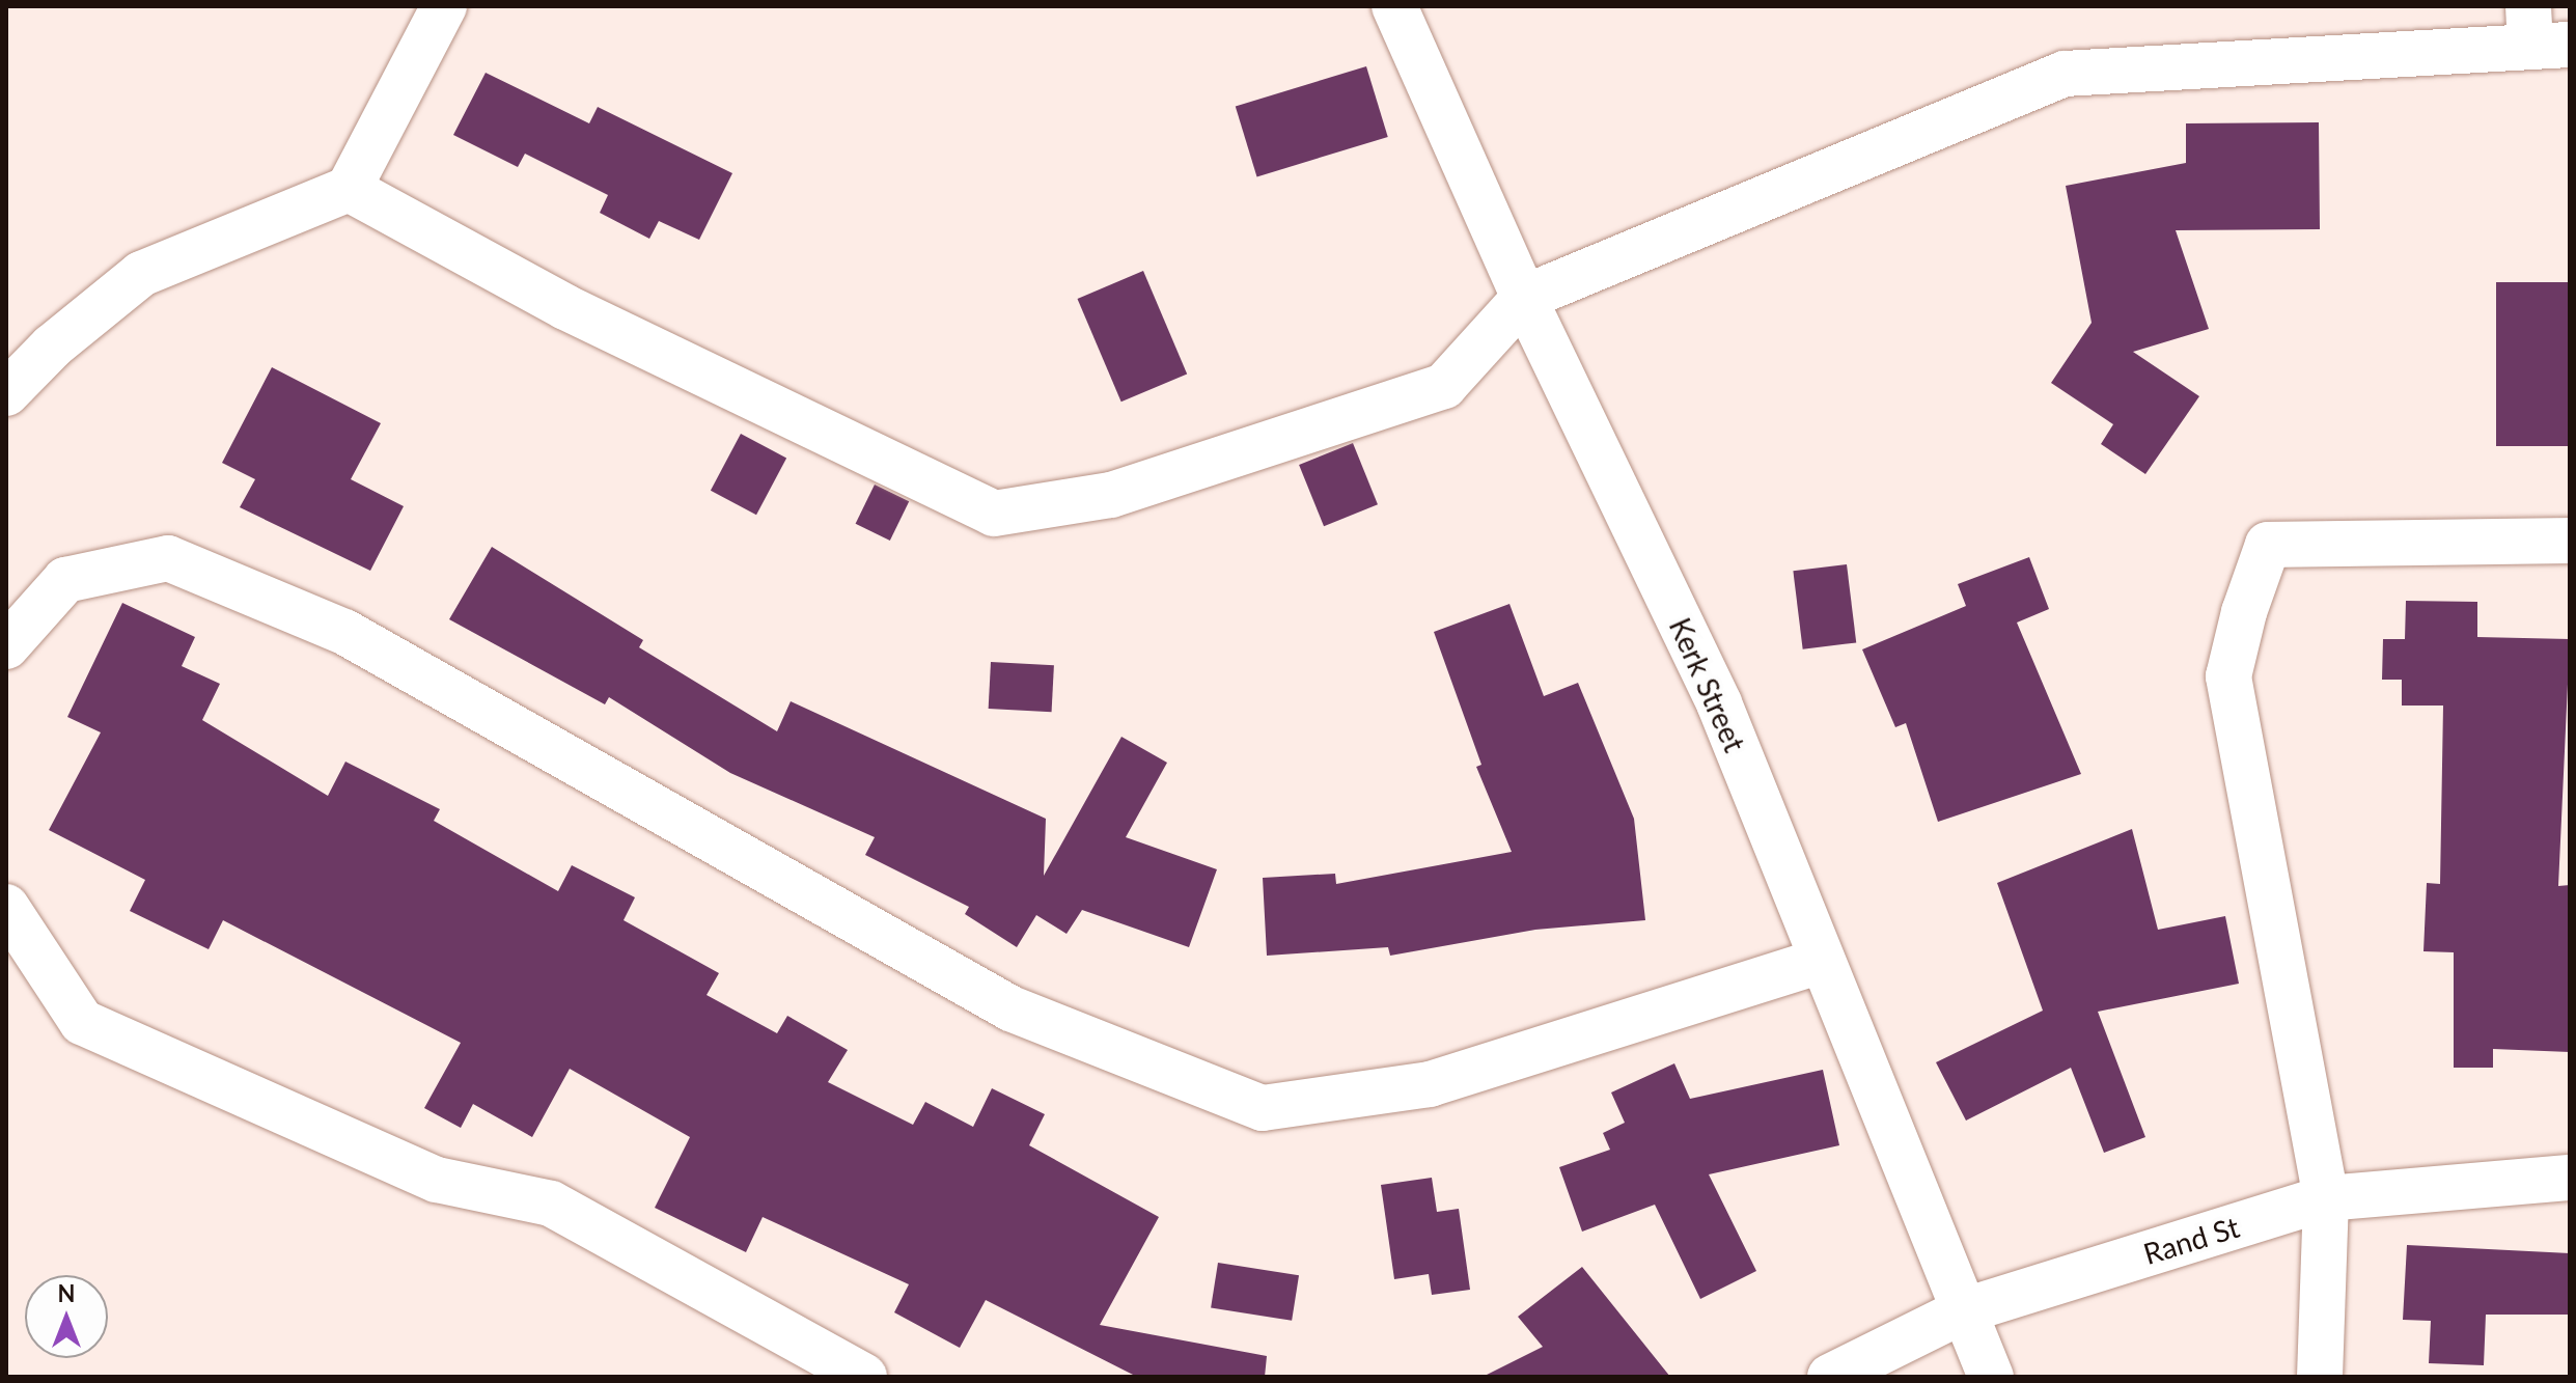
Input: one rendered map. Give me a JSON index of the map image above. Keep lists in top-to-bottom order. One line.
{"streets":{"street":["Kerk Street","Rand St"]},"crossings":[["Kerk Street","Rand St"]],"north":"top"}
